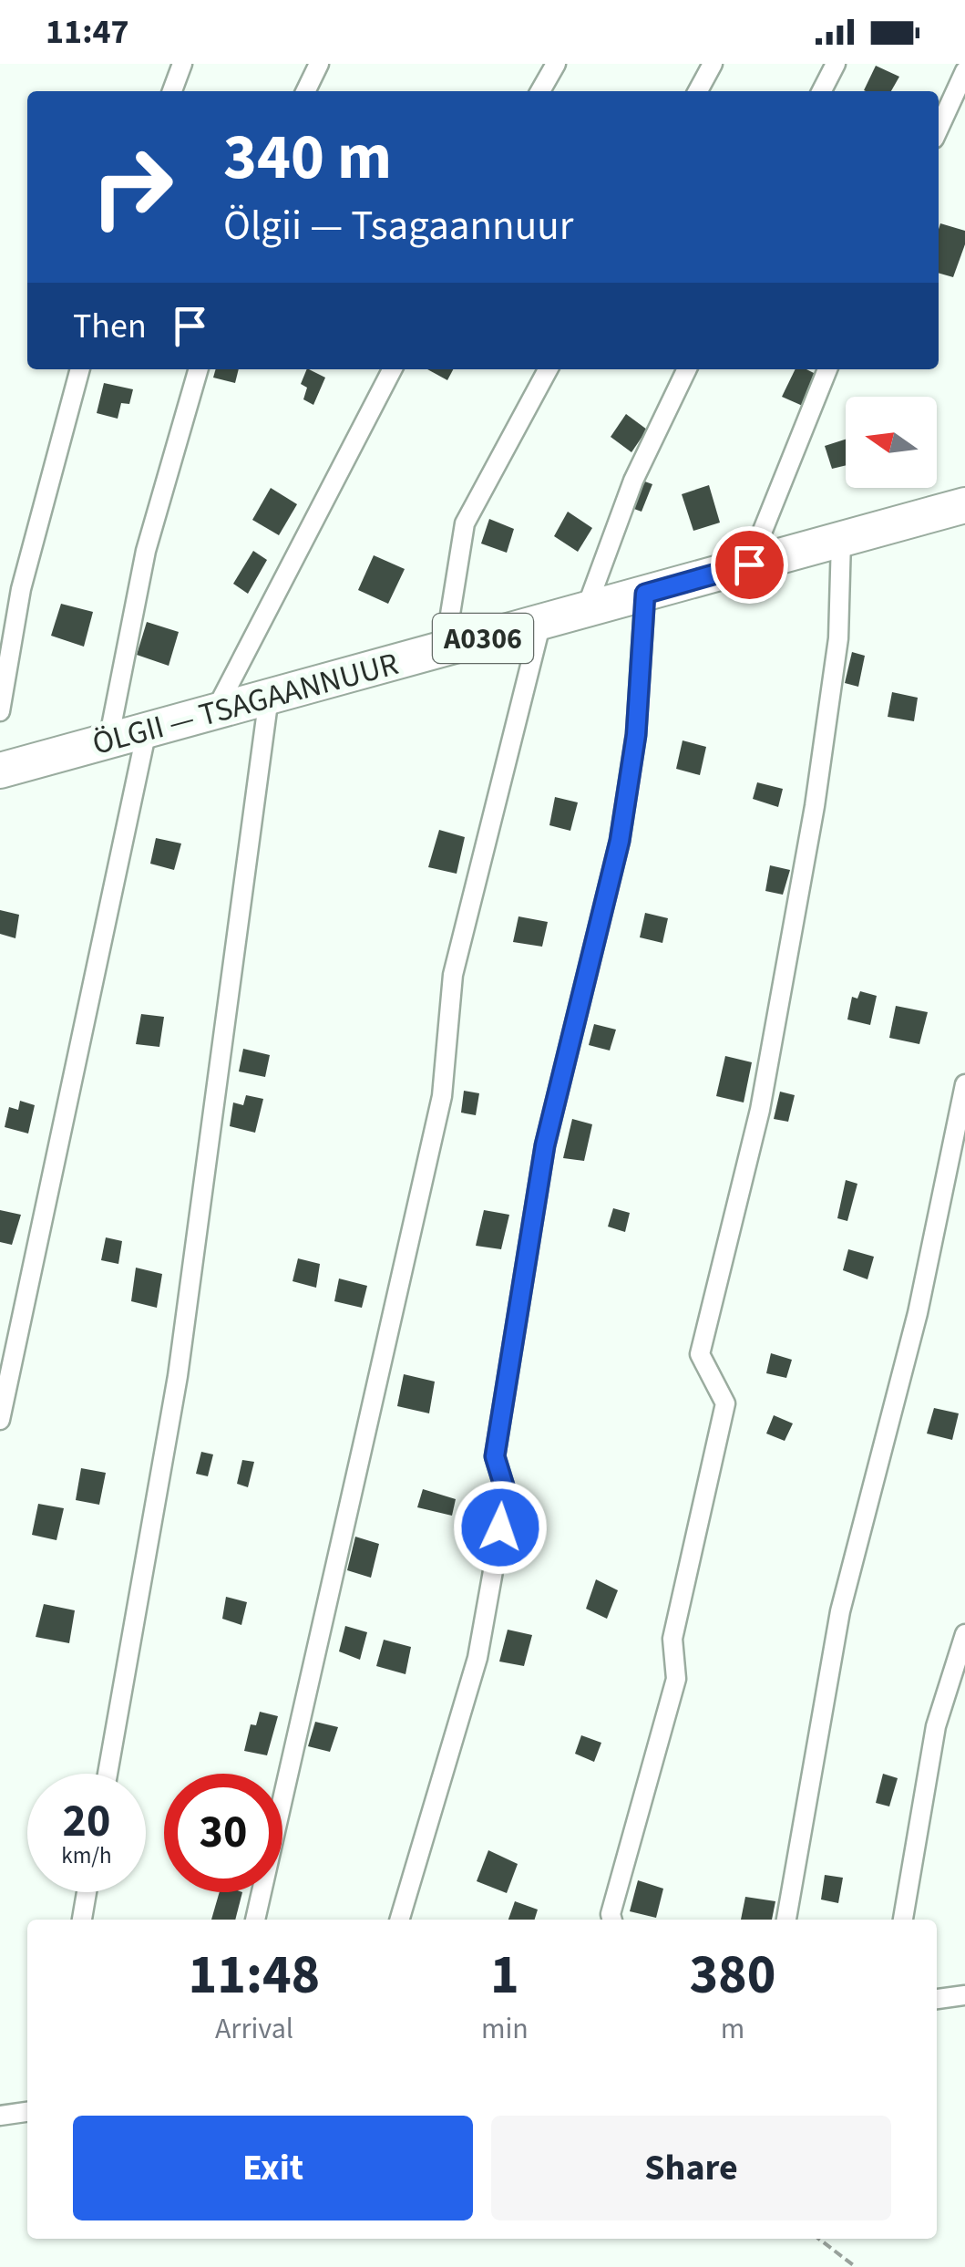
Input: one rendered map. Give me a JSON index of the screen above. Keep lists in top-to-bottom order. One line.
{"streets":{"highway":["A0306","ÖLGII — TSAGAANNUUR"]},"north":"left","page":{"status":"11:47","turn":["340 m","Ölgii — Tsagaannuur"],"then":"Then","speed":"20 km/h","limit":"30","eta":["11:48","Arrival","1","min","380","m"],"buttons":["Exit","Share"]}}
